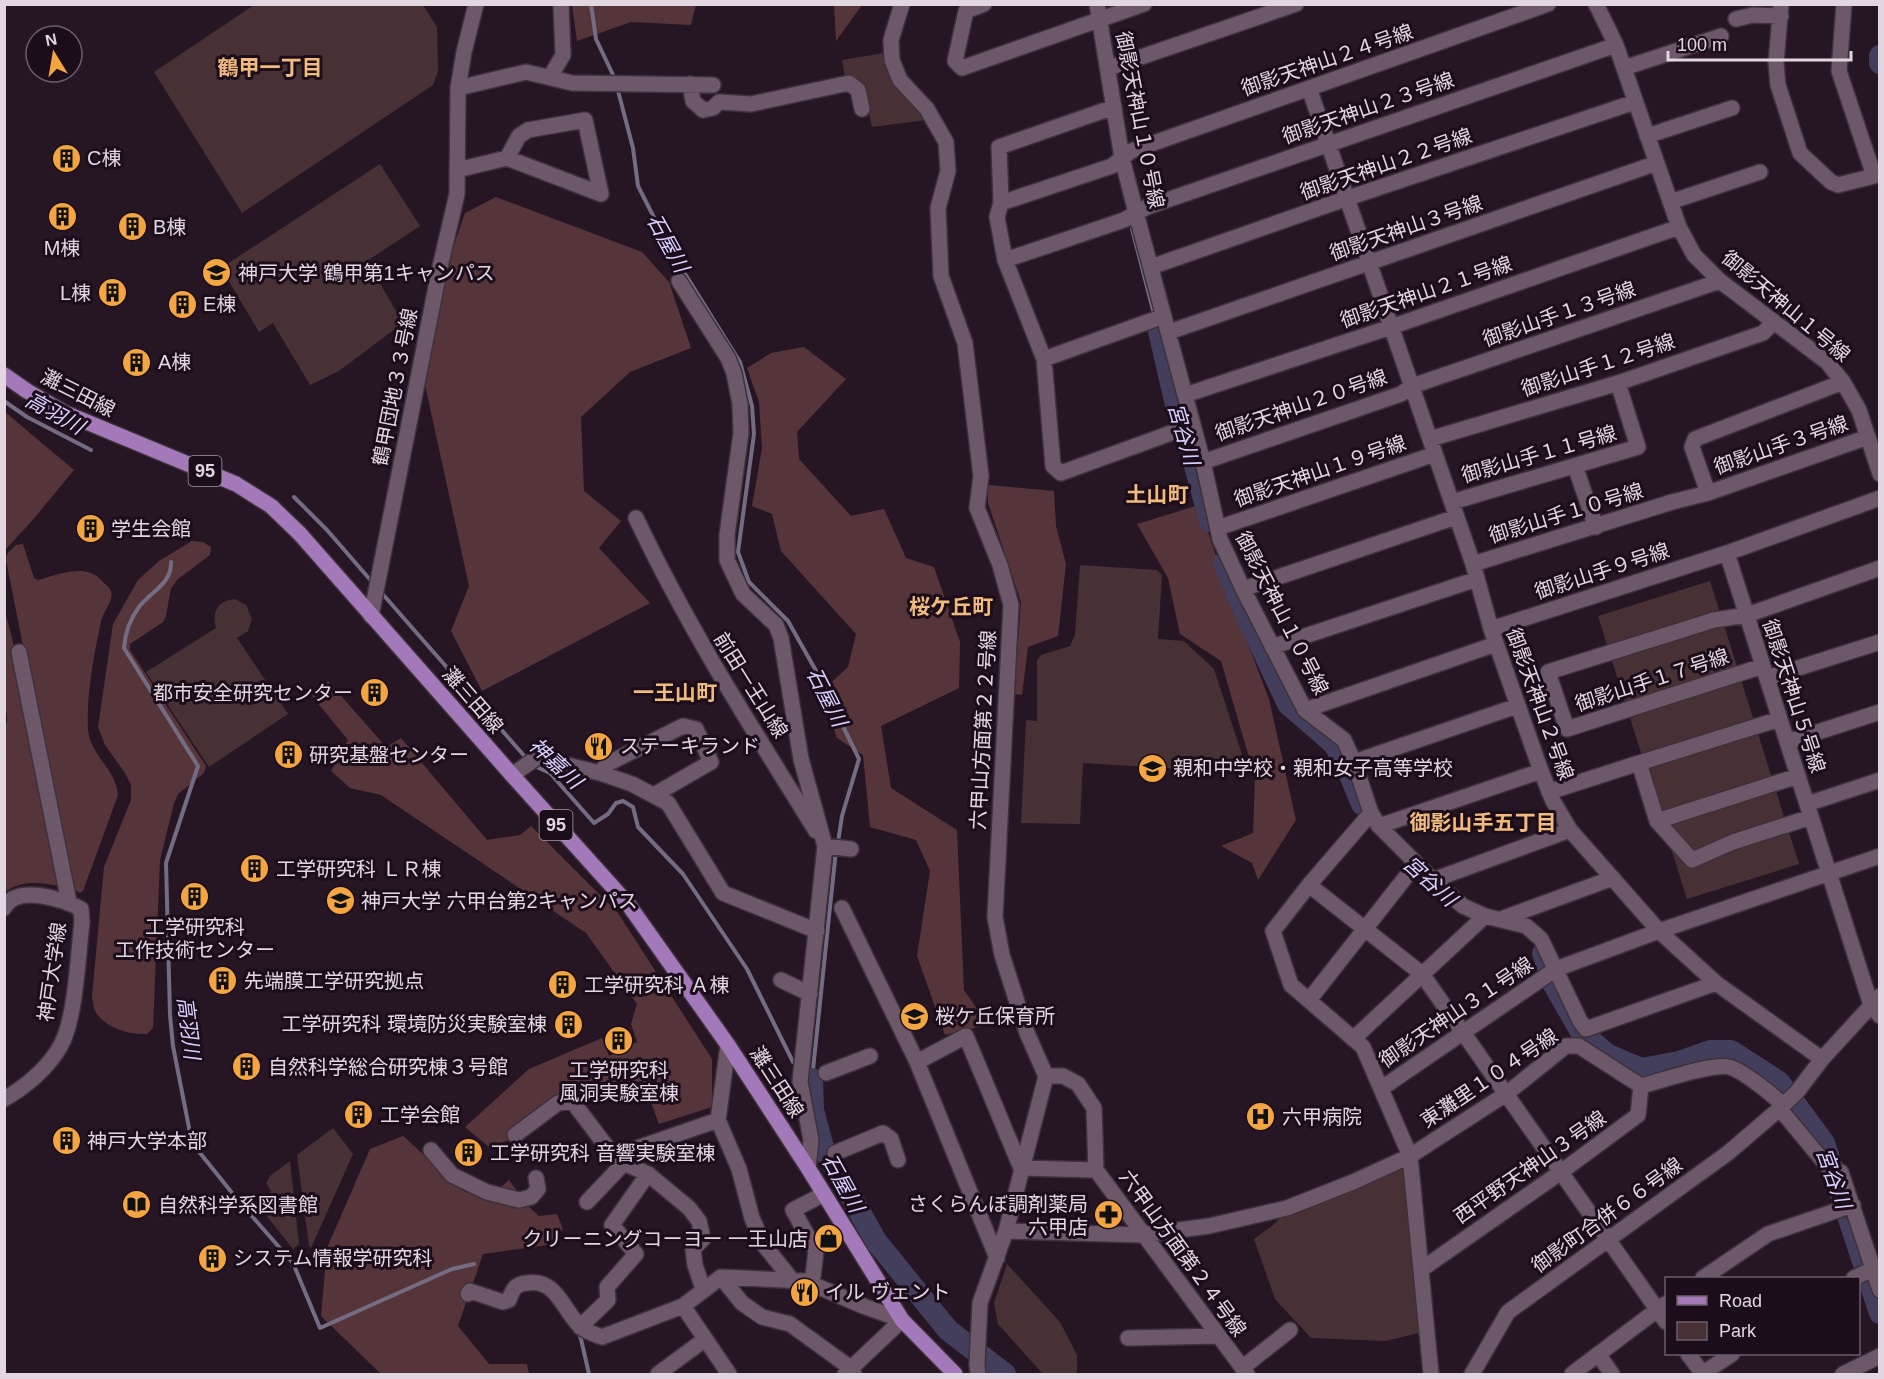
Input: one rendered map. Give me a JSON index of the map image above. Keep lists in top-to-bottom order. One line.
{"streets":{"main road":["灘三田線","95"],"street":["御影天神山２４号線","御影天神山２３号線","御影天神山１０号線","御影天神山２２号線","御影天神山３号線","御影天神山２１号線","御影天神山１号線","御影山手１３号線","御影山手１２号線","鶴甲団地３３号線","御影天神山２０号線","御影山手３号線","御影山手１１号線","御影天神山１９号線","御影山手１０号線","御影山手９号線","御影山手１７号線","前田一王山線","御影天神山５号線","御影天神山２号線","六甲山方面第２２号線","神戸大学線","御影天神山３１号線","東灘里１０４号線","西平野天神山３号線","御影町合併６６号線","六甲山方面第２４号線"]},"crossings":[["御影天神山２４号線","御影天神山１０号線"],["御影天神山２４号線","御影天神山２号線"],["御影天神山２３号線","御影天神山１０号線"],["御影天神山２３号線","御影天神山１号線"],["御影天神山２３号線","御影天神山２号線"],["御影天神山１０号線","御影天神山２２号線"],["御影天神山１０号線","御影天神山３号線"],["御影天神山１０号線","御影天神山２１号線"],["御影天神山１０号線","御影天神山２０号線"],["御影天神山１０号線","御影山手１１号線"],["御影天神山１０号線","御影天神山１９号線"],["御影天神山１０号線","御影天神山２号線"],["御影天神山１０号線","御影天神山３１号線"],["御影天神山２２号線","御影天神山１号線"],["御影天神山２２号線","御影天神山２号線"],["御影天神山３号線","御影天神山１号線"],["御影天神山３号線","御影天神山２号線"],["御影天神山２１号線","御影天神山１号線"],["御影天神山２１号線","御影天神山２号線"],["御影天神山１号線","御影山手１３号線"],["御影天神山１号線","御影山手１２号線"],["御影天神山１号線","御影山手３号線"],["御影山手１３号線","御影天神山２０号線"],["御影山手１３号線","御影天神山２号線"],["御影山手１２号線","御影山手１１号線"],["御影山手１２号線","御影天神山１９号線"],["御影山手１２号線","御影天神山２号線"],["鶴甲団地３３号線","灘三田線"],["御影天神山２０号線","御影天神山２号線"],["御影山手３号線","御影山手１０号線"],["御影山手１１号線","御影天神山２号線"],["御影天神山１９号線","御影天神山２号線"],["御影山手１０号線","御影天神山２号線"],["御影山手９号線","御影天神山５号線"],["御影山手９号線","御影天神山２号線"],["御影山手１７号線","御影天神山５号線"],["御影天神山５号線","御影天神山３１号線"],["御影天神山５号線","御影町合併６６号線"],["御影天神山２号線","御影天神山３１号線"],["御影天神山２号線","御影町合併６６号線"],["六甲山方面第２２号線","六甲山方面第２４号線"],["東灘里１０４号線","西平野天神山３号線"],["東灘里１０４号線","六甲山方面第２４号線"]],"districts":["鶴甲一丁目","土山町","桜ケ丘町","一王山町","御影山手五丁目"],"water":["石屋川","高羽川","宮谷川","神嘉川"],"places":{"building":["C棟","M棟","B棟","L棟","E棟","A棟","学生会館","都市安全研究センター","研究基盤センター","工学研究科 ＬＲ棟","工学研究科 工作技術センター","先端膜工学研究拠点","工学研究科 Ａ棟","工学研究科 環境防災実験室棟","工学研究科 風洞実験室棟","自然科学総合研究棟３号館","工学会館","神戸大学本部","工学研究科 音響実験室棟","システム情報学研究科"],"school or university":["神戸大学 鶴甲第1キャンパス","親和中学校・親和女子高等学校","神戸大学 六甲台第2キャンパス","桜ケ丘保育所"],"restaurant":["ステーキランド","イル ヴェント"],"hospital":["六甲病院"],"library":["自然科学系図書館"],"pharmacy":["さくらんぼ調剤薬局 六甲店"],"shop":["クリーニングコーヨー 一王山店"]},"legend":["Road","Park"],"scale_bar":"100 m","north":"top"}
